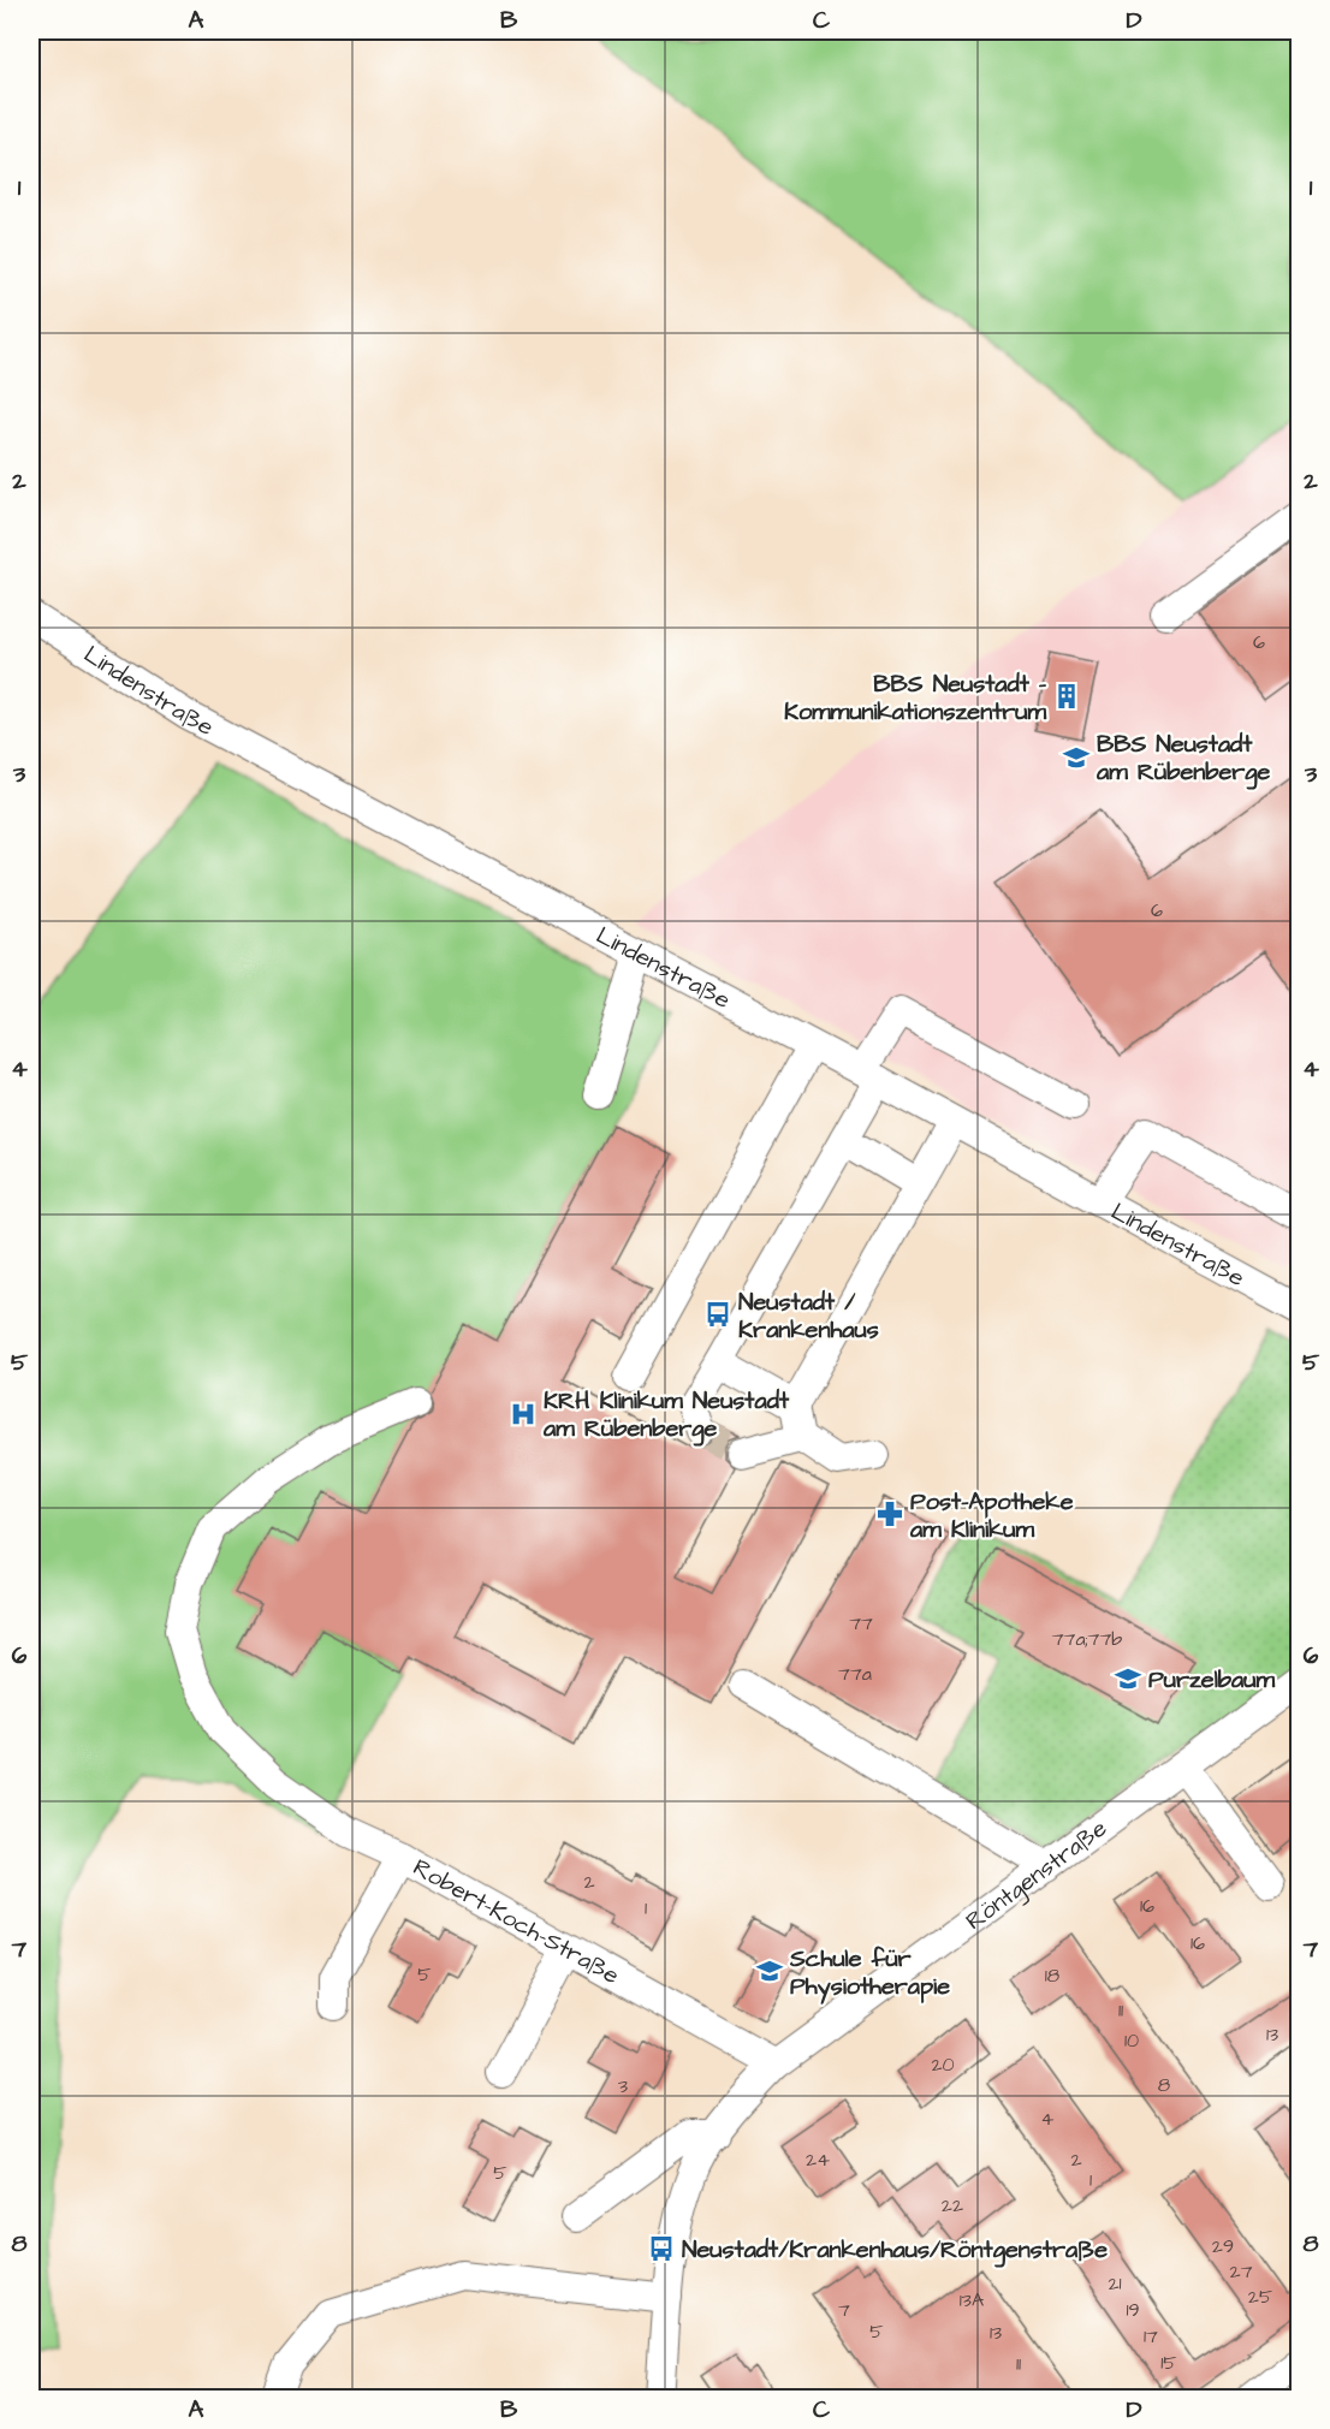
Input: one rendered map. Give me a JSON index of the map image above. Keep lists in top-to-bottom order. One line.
{"streets":{"street":["Lindenstraße","Röntgenstraße","Robert-Koch-Straße"]},"crossings":[["Röntgenstraße","Robert-Koch-Straße"]],"places":{"building":["BBS Neustadt - Kommunikationszentrum"],"school or university":["BBS Neustadt am Rübenberge","Purzelbaum","Schule für Physiotherapie"],"bus stop":["Neustadt / Krankenhaus","Neustadt/Krankenhaus/Röntgenstraße"],"hospital":["KRH Klinikum Neustadt am Rübenberge"],"pharmacy":["Post-Apotheke am Klinikum"]},"house_numbers":["6","6","77","77a;77b","77a","2","16","1","16","5","18","11","13","10","20","8","3","4","24","2","5","1","22","29","27","21","25","13A","7","19","5","13","17","15","11"],"grid":{"columns":["A","B","C","D"],"rows":["1","2","3","4","5","6","7","8"]}}
